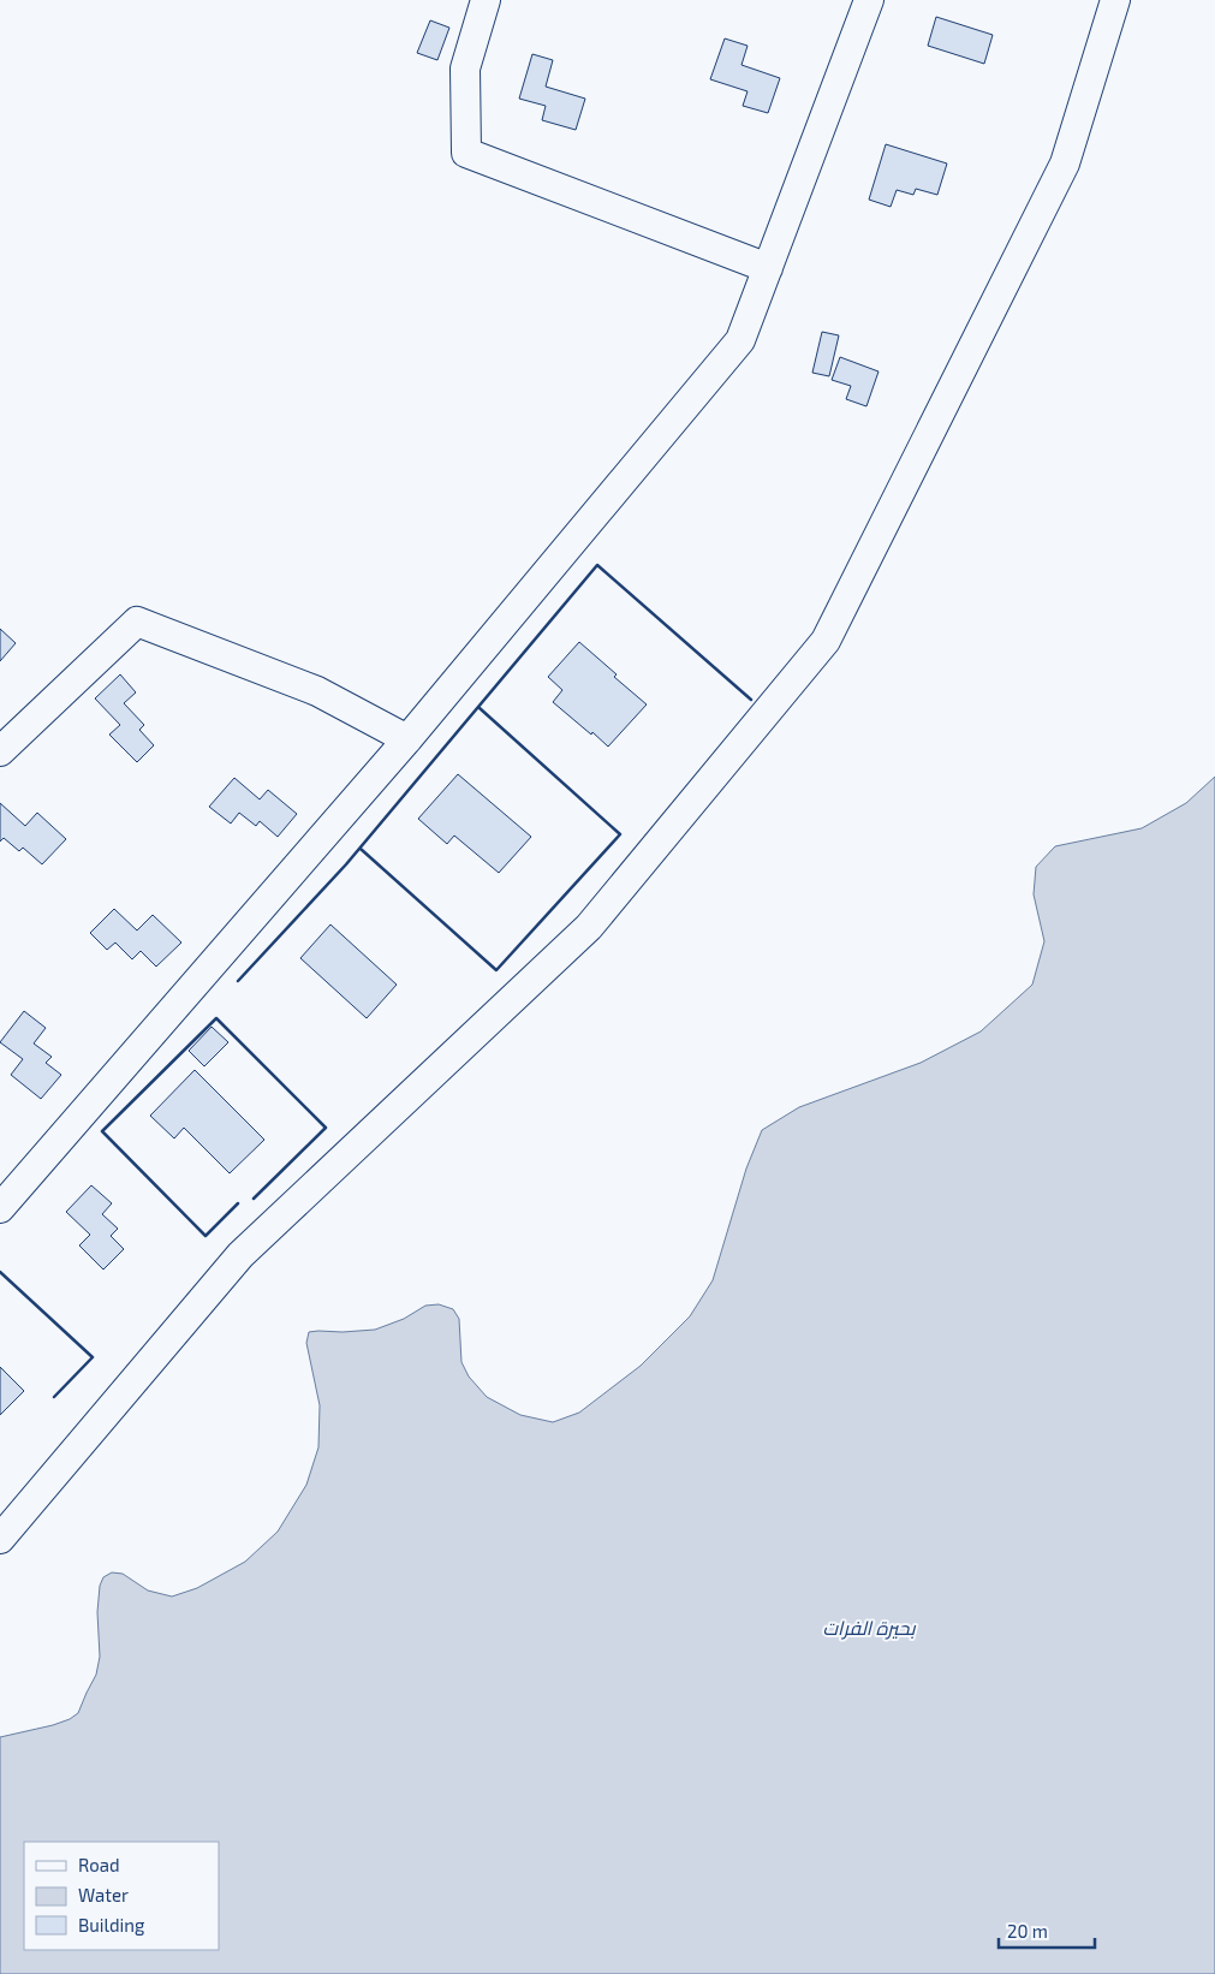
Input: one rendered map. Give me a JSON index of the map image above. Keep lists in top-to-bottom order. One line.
{"water":["بحيرة الفرات"],"legend":["Road","Water","Building"],"scale_bar":"20 m"}
